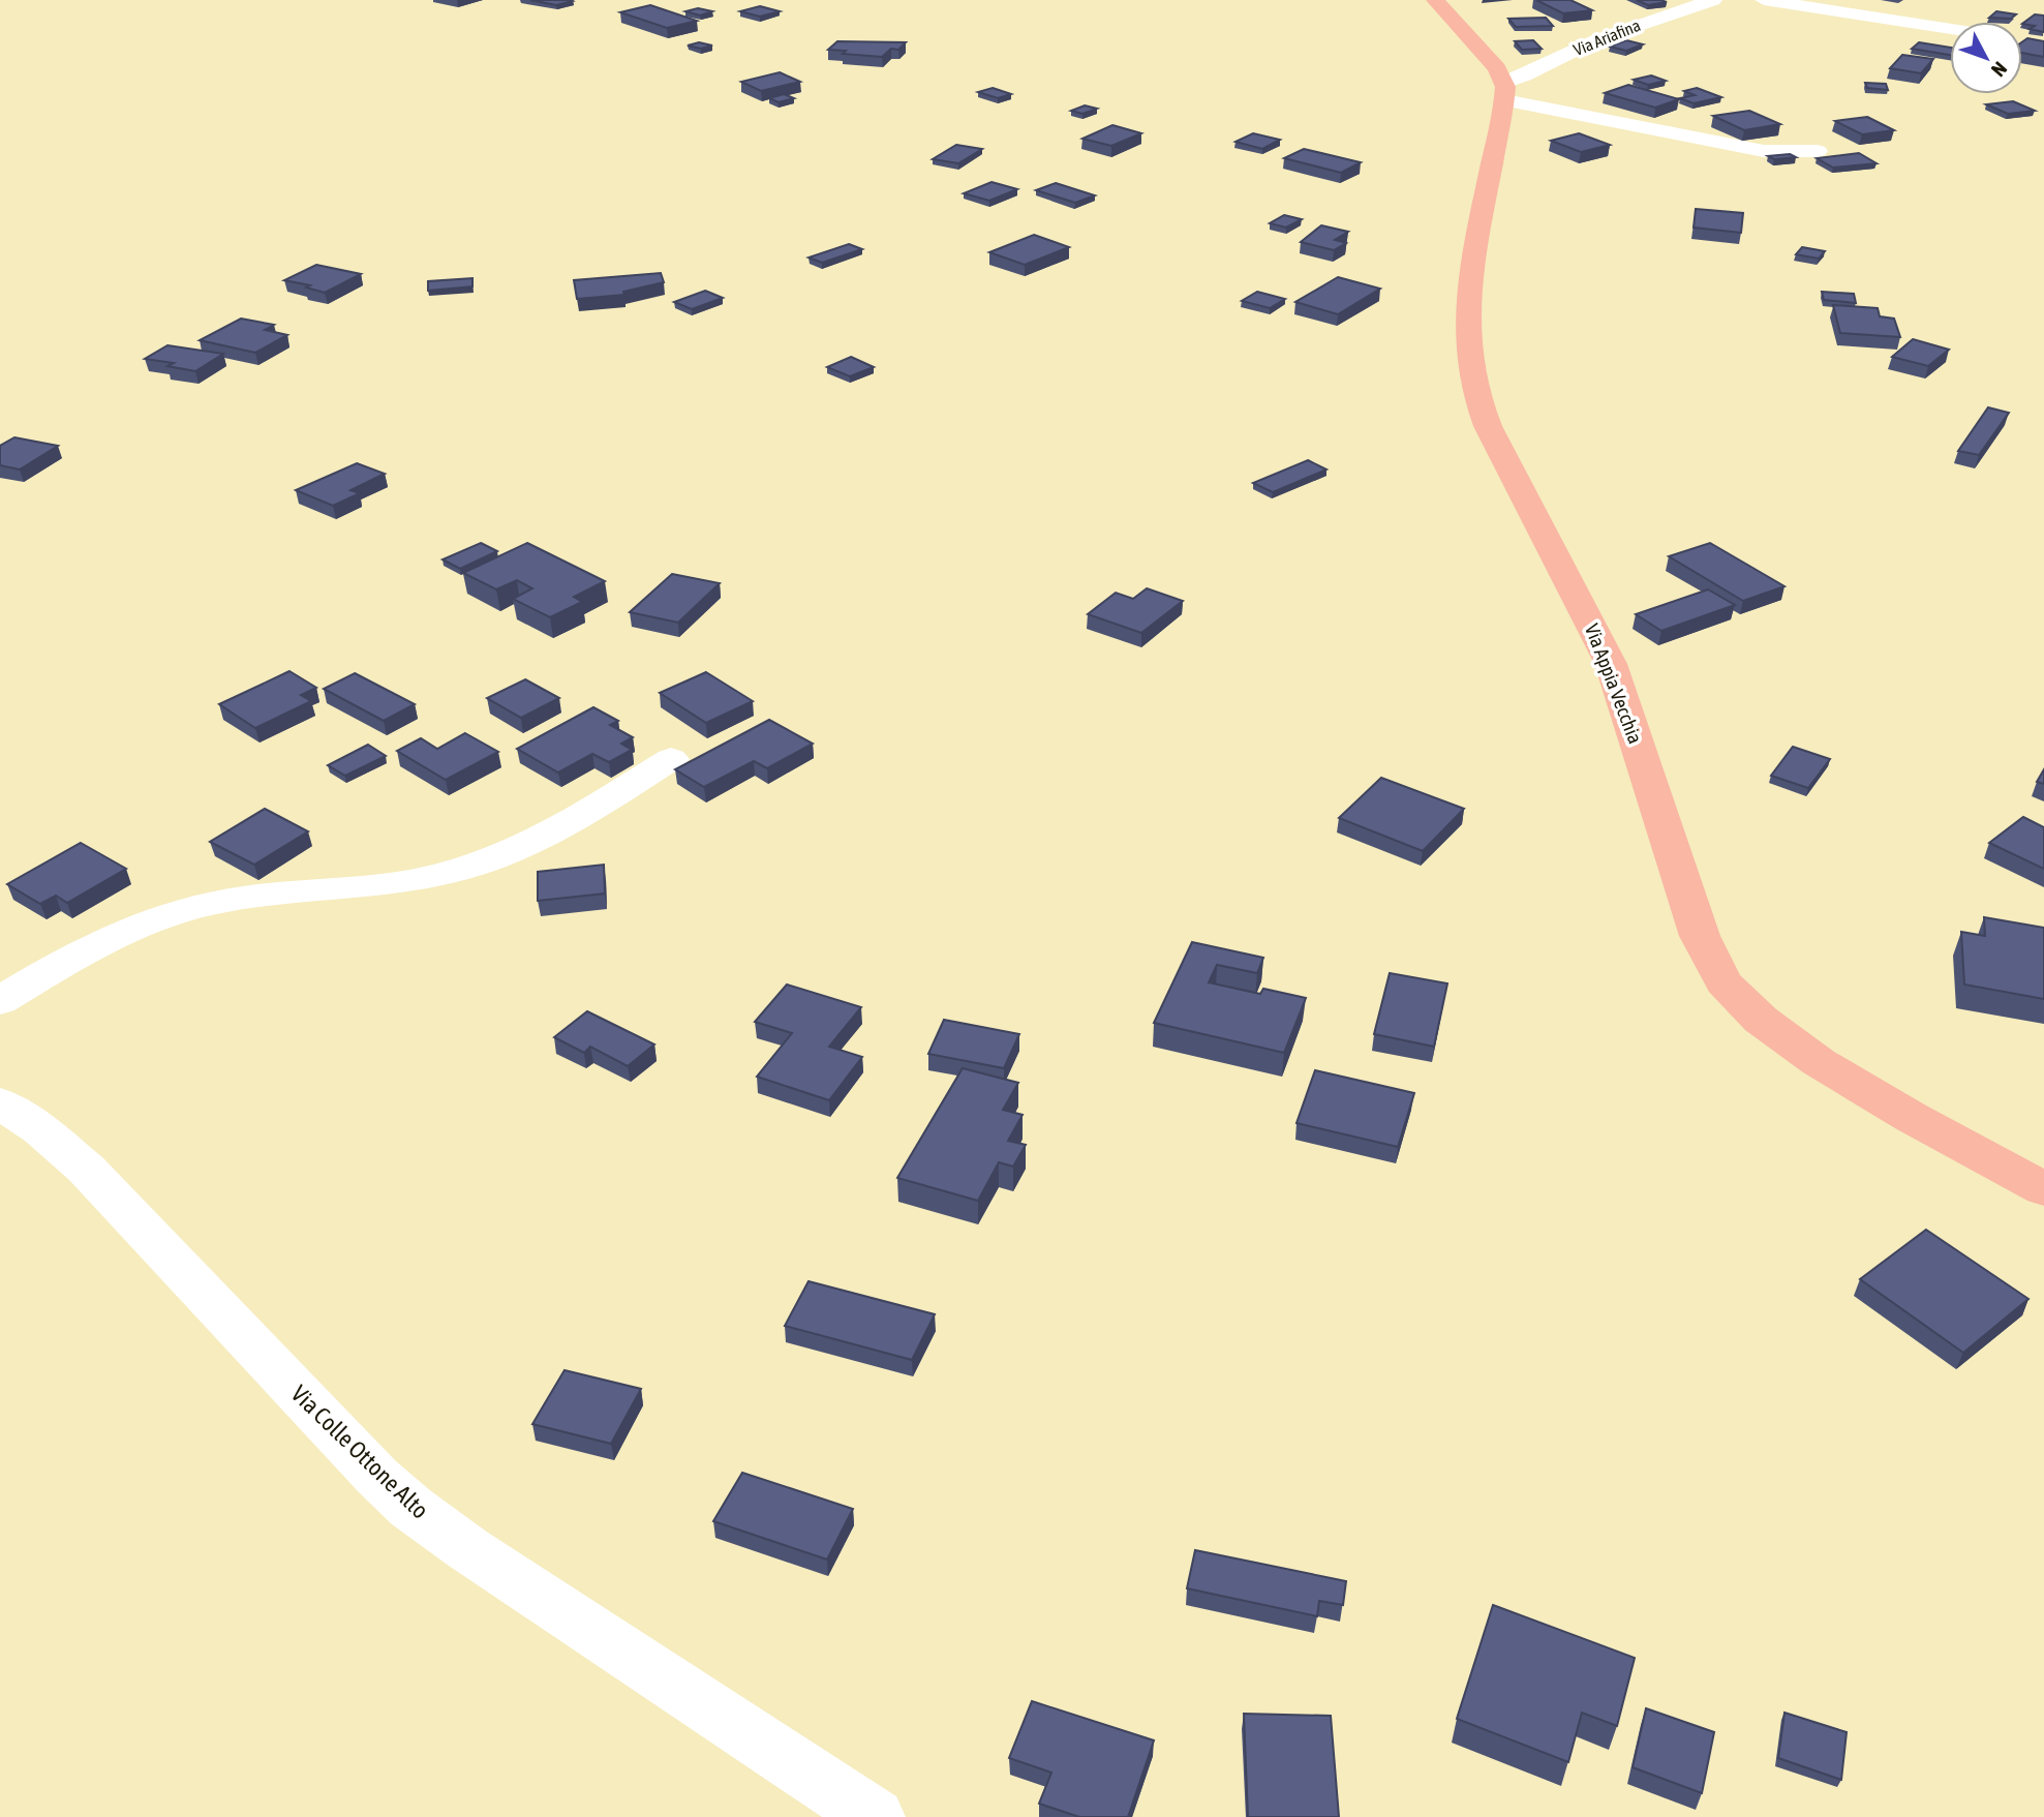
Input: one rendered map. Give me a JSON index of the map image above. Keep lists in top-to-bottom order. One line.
{"streets":{"main road":["Via Appia Vecchia"],"street":["Via Ariafina","Via Colle Ottone Alto"]},"crossings":[["Via Ariafina","Via Appia Vecchia"]],"north":"bottom right"}
